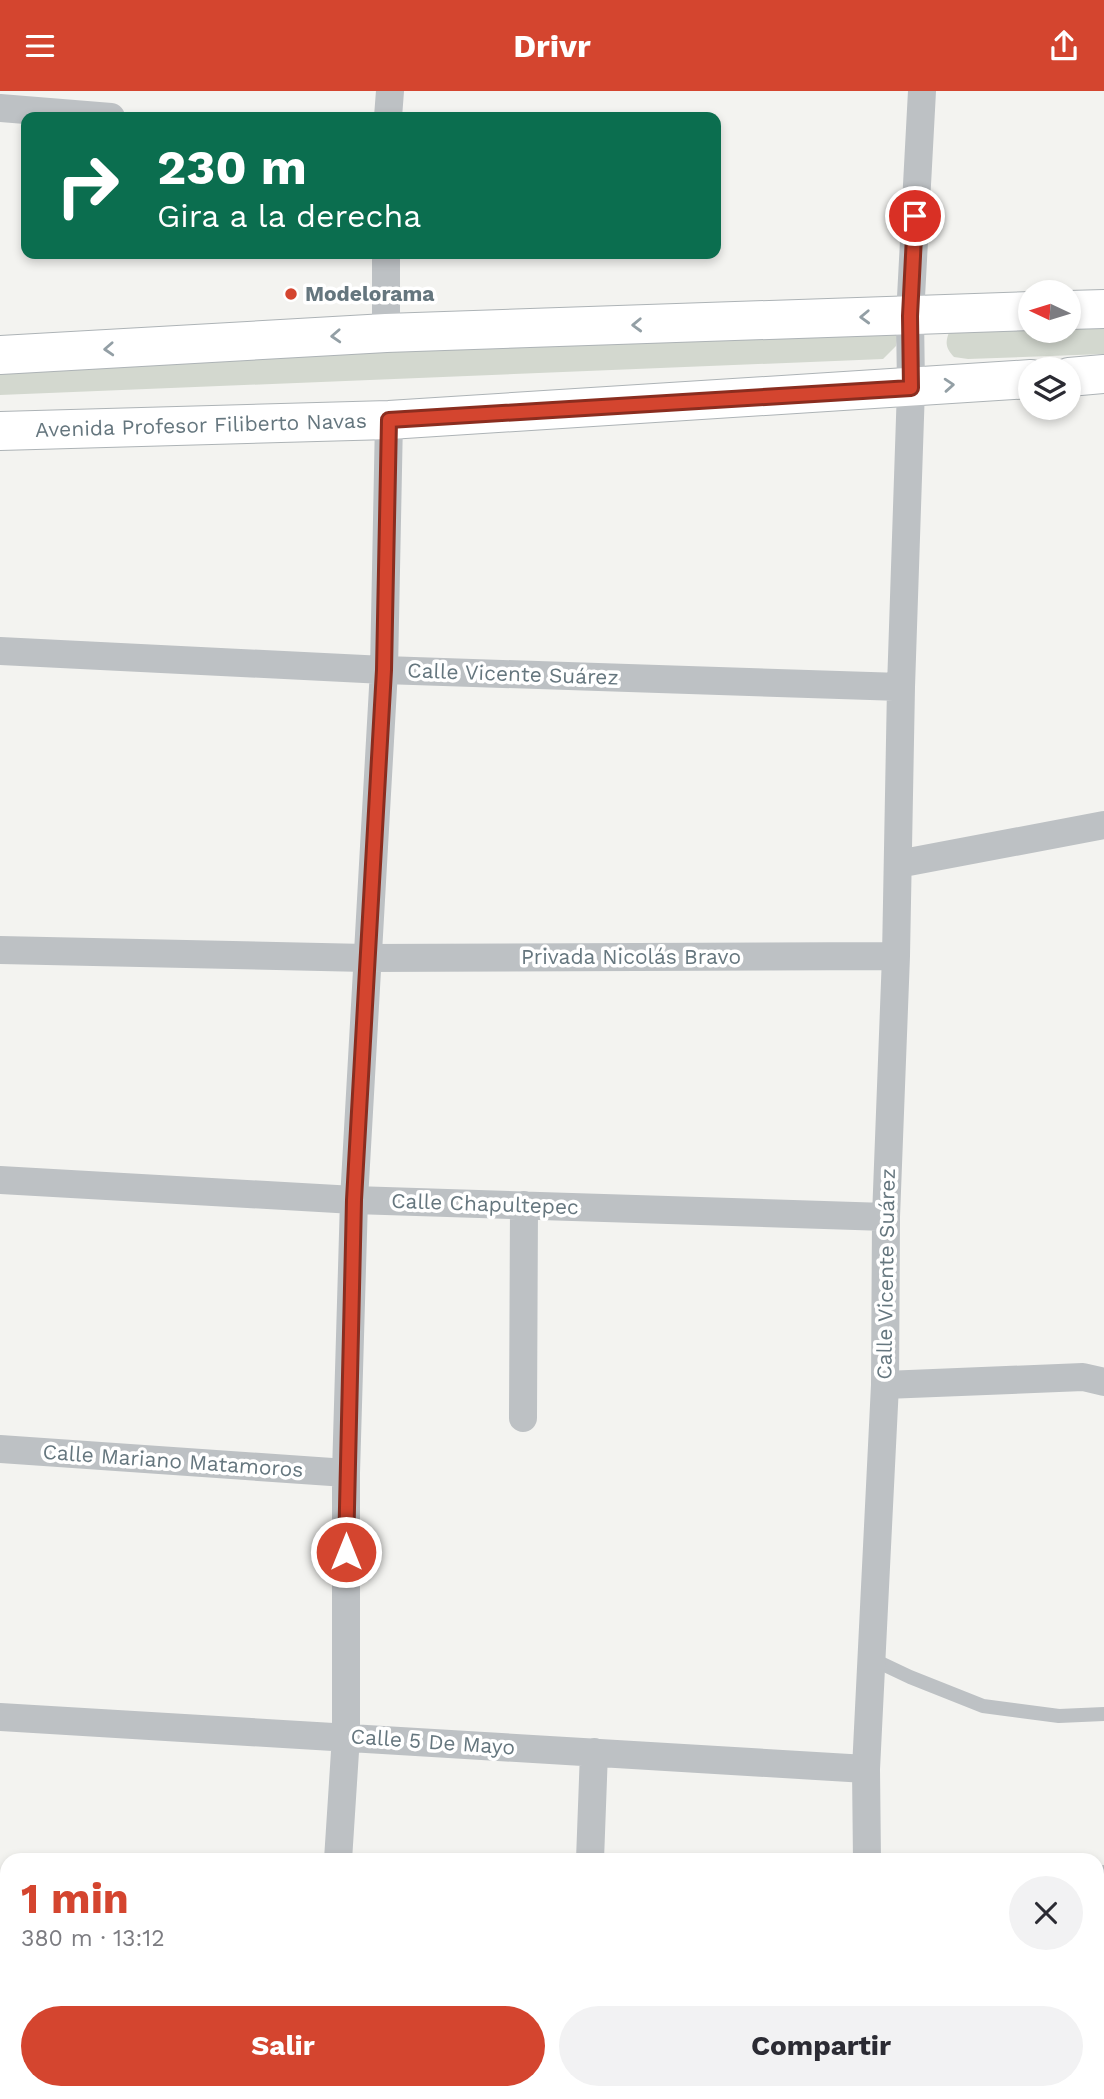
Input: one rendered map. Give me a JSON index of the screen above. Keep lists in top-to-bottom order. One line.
{"streets":{"main road":["Avenida Profesor Filiberto Navas"],"street":["Calle Vicente Suárez","Privada Nicolás Bravo","Calle Chapultepec","Calle Mariano Matamoros","Calle 5 De Mayo"]},"crossings":[["Avenida Profesor Filiberto Navas","Calle Vicente Suárez"],["Calle Vicente Suárez","Privada Nicolás Bravo"],["Calle Vicente Suárez","Calle Chapultepec"],["Calle Vicente Suárez","Calle 5 De Mayo"]],"places":["Modelorama"],"north":"left","page":{"header":"Drivr","turn":["230 m","Gira a la derecha"],"heading":["1 min","380 m · 13:12"],"buttons":["Salir","Compartir"]}}
